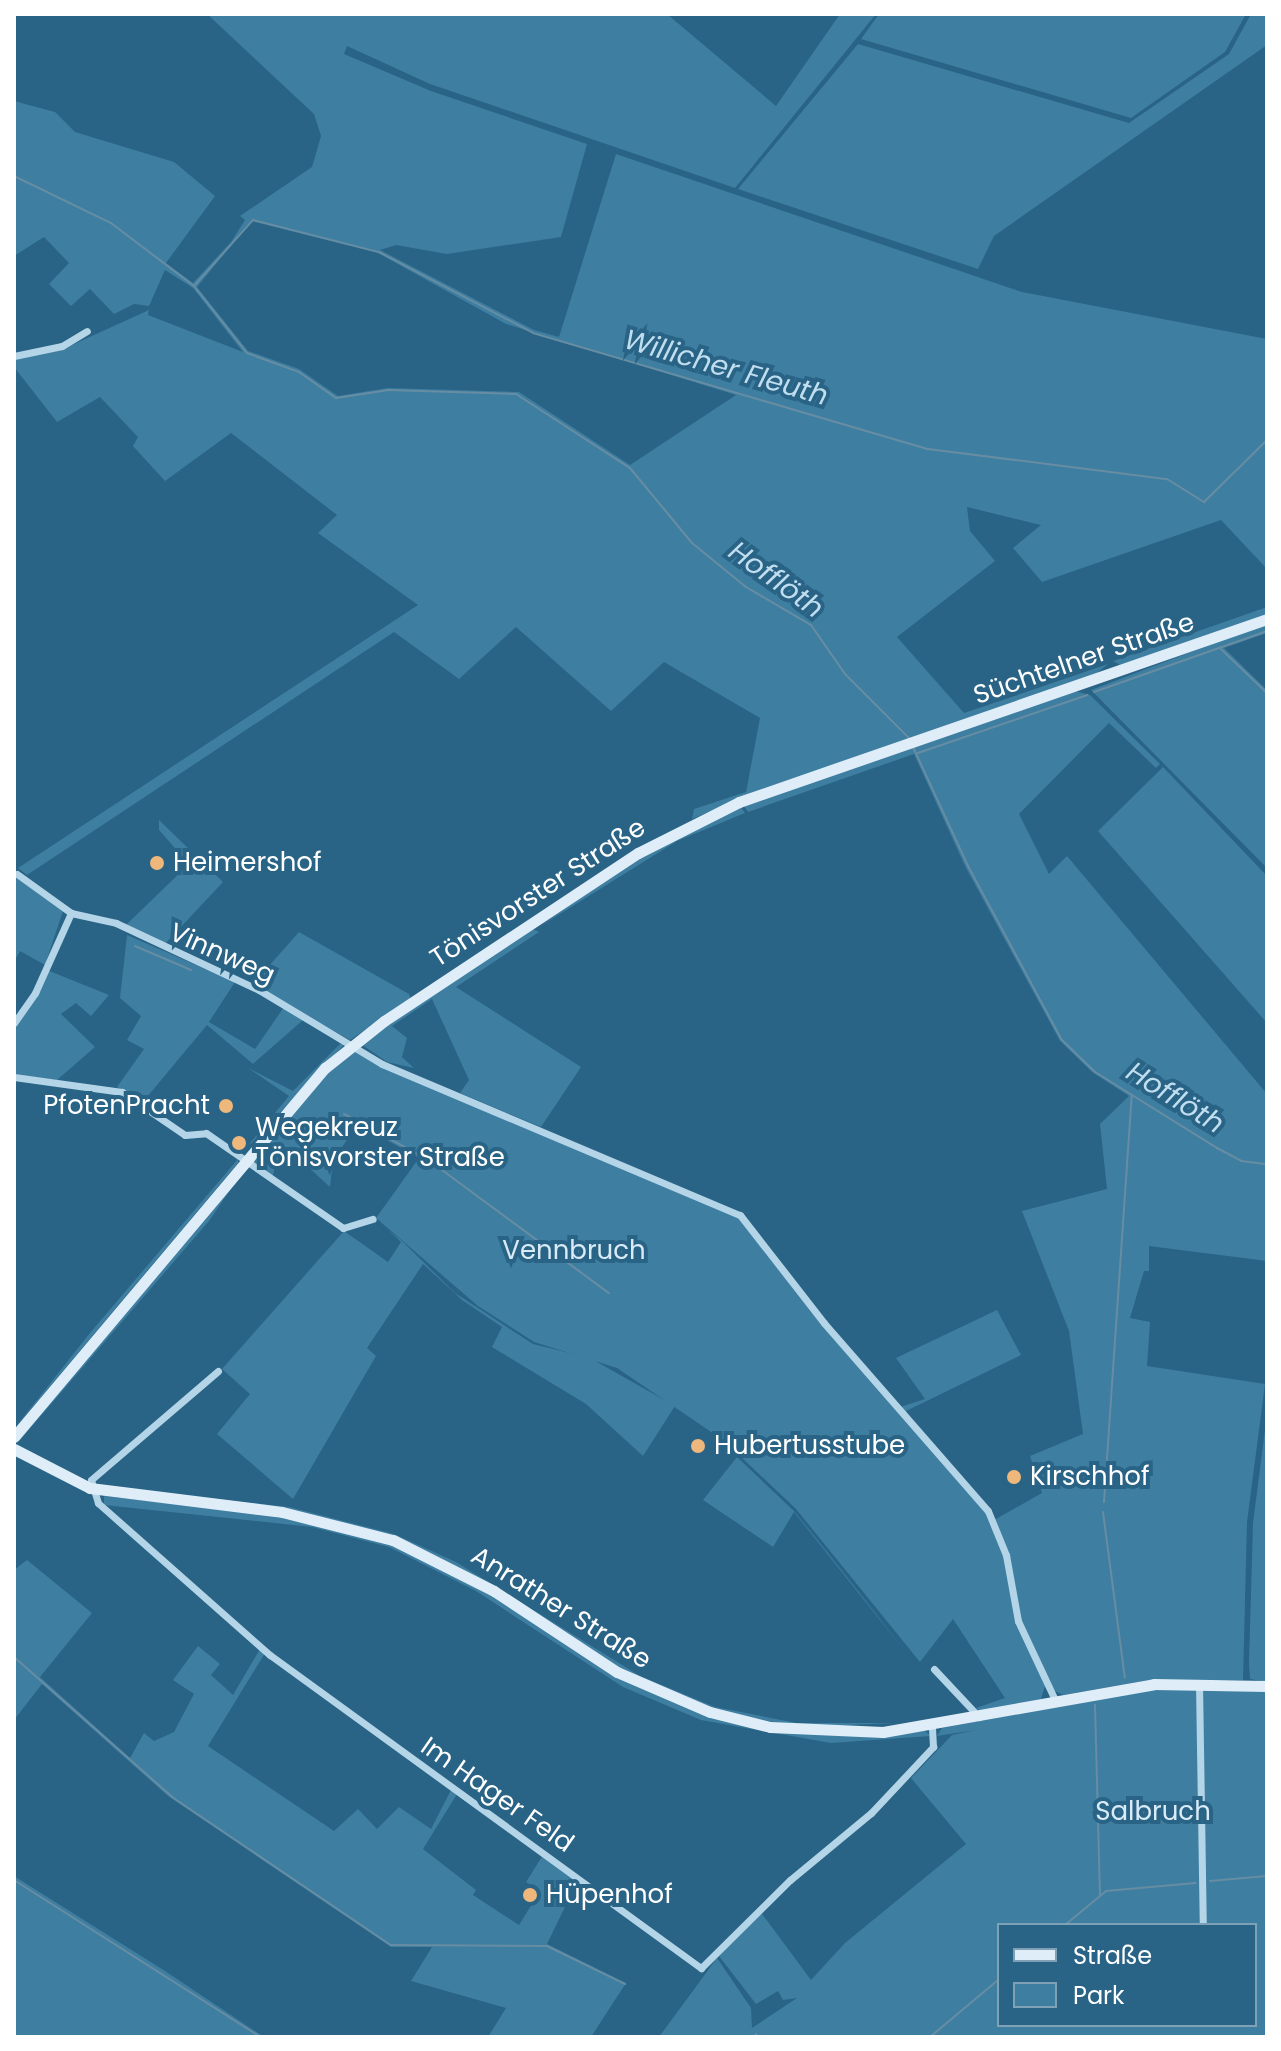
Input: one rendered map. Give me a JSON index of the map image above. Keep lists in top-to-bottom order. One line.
{"streets":{"main road":["Süchtelner Straße","Tönisvorster Straße","Anrather Straße"],"street":["Vinnweg","Im Hager Feld"]},"crossings":[["Süchtelner Straße","Tönisvorster Straße"],["Tönisvorster Straße","Vinnweg"],["Anrather Straße","Im Hager Feld"]],"water":["Willicher Fleuth","Hofflöth"],"parks":["Vennbruch","Salbruch"],"places":["Heimershof","PfotenPracht","Wegekreuz Tönisvorster Straße","Hubertusstube","Kirschhof","Hüpenhof"],"legend":["Straße","Park"]}
